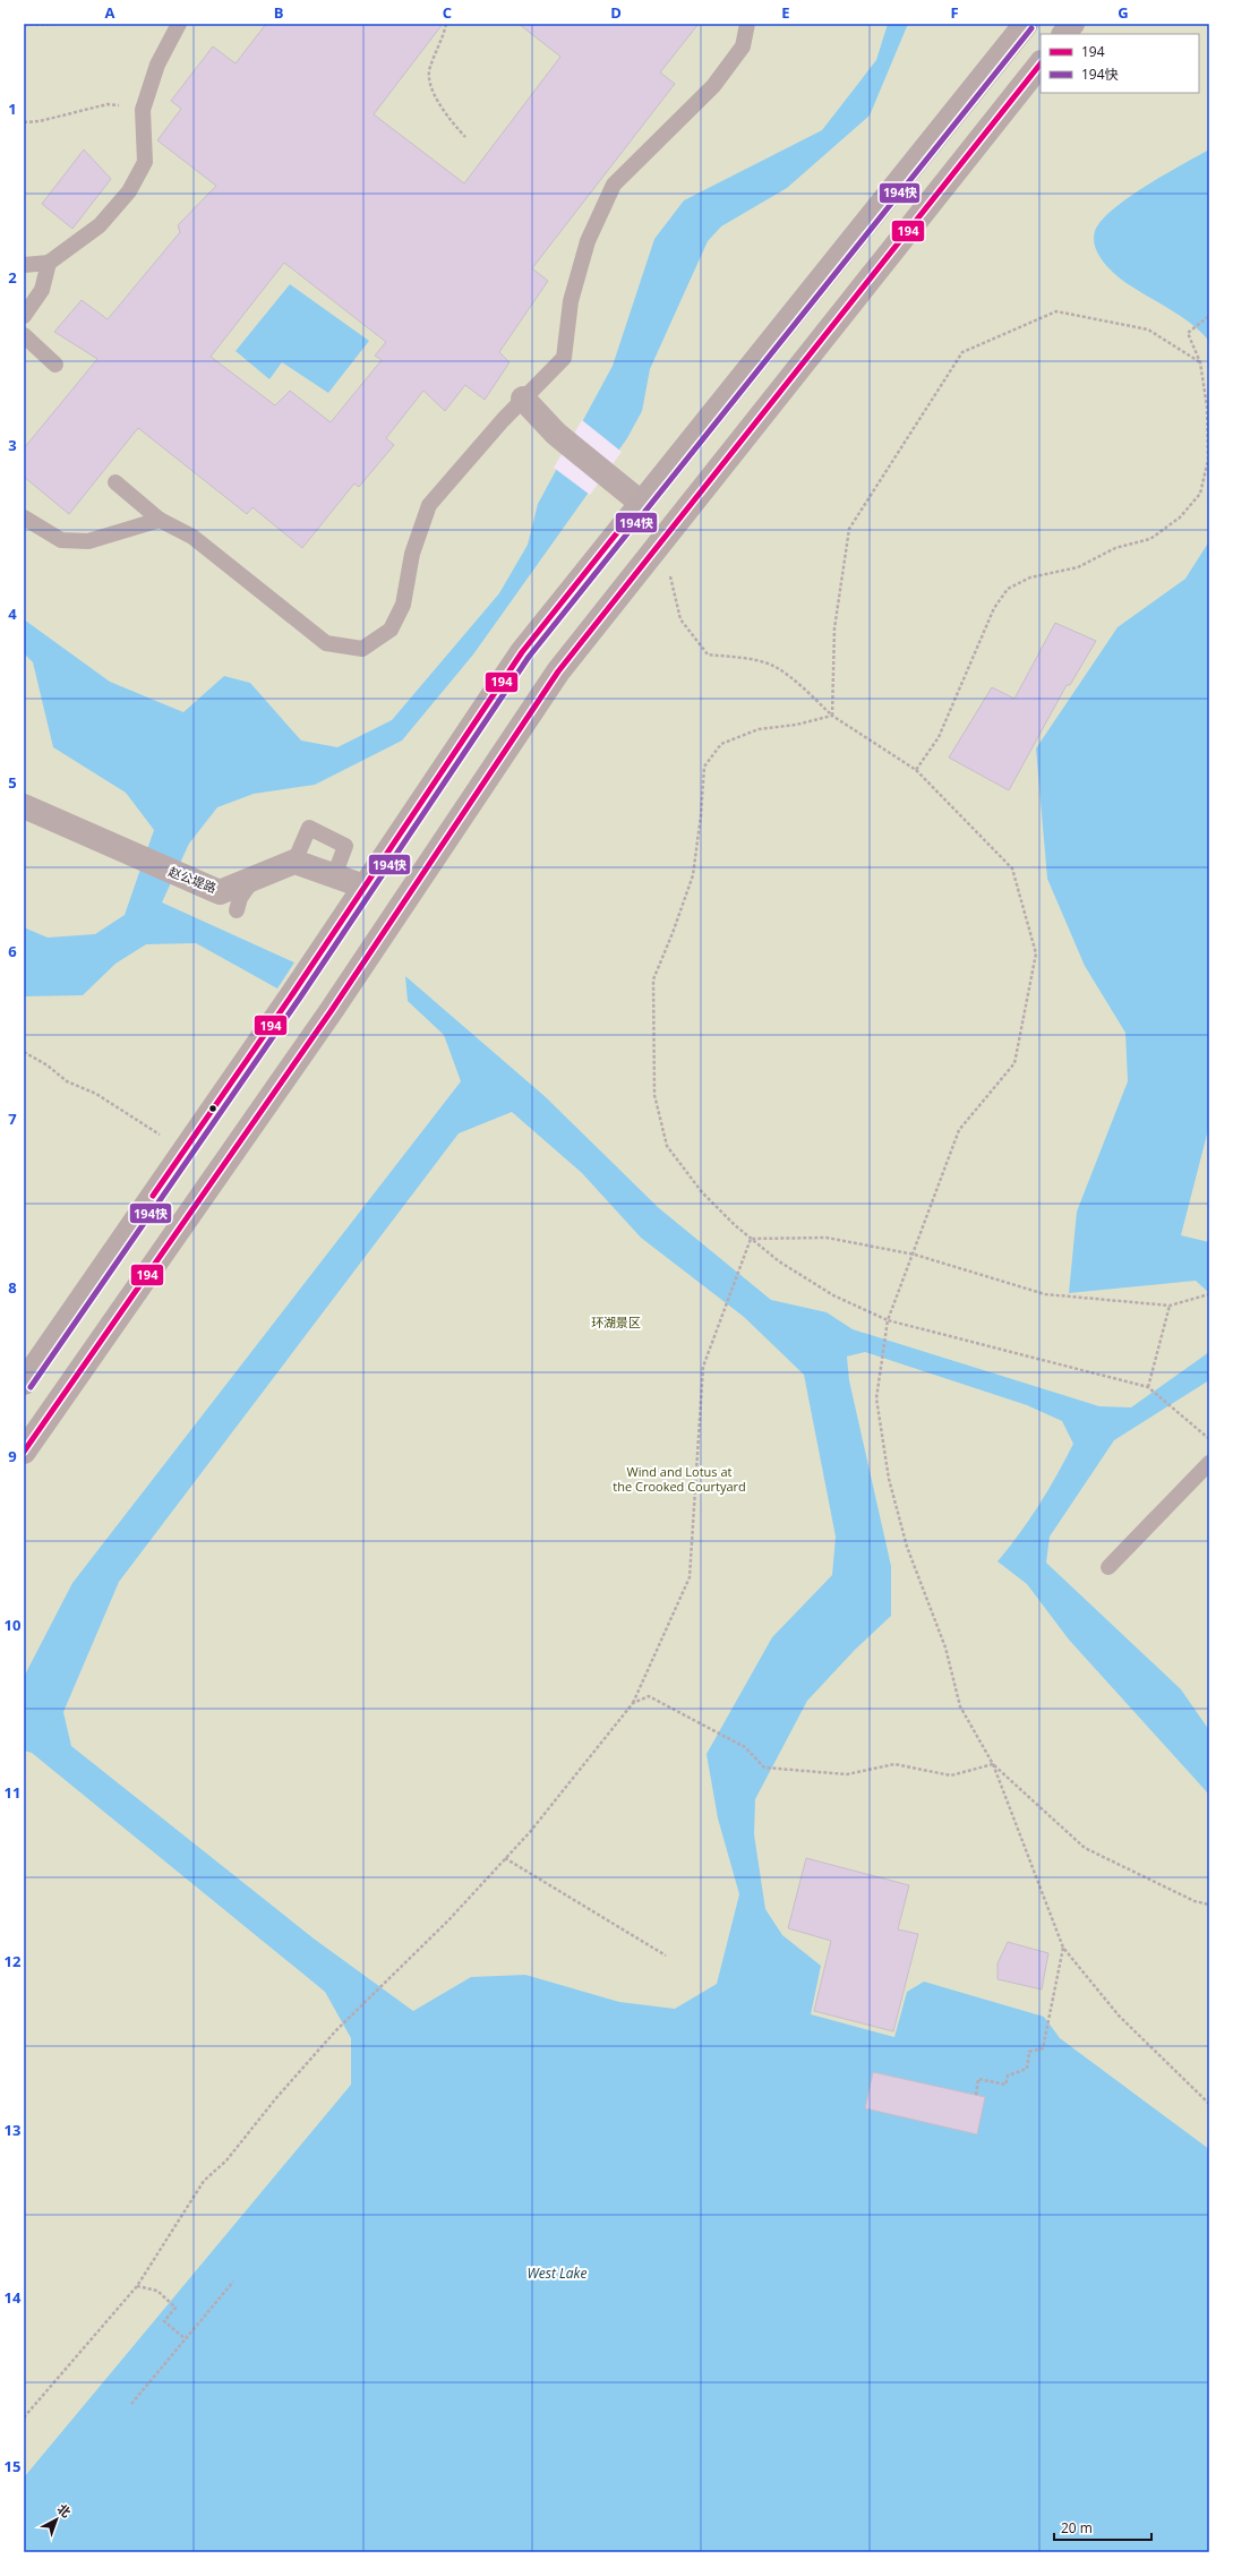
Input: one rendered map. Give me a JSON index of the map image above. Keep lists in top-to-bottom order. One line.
{"streets":{"street":["赵公堤路"]},"water":["West Lake"],"parks":["环湖景区","Wind and Lotus at the Crooked Courtyard"],"lines":["transit line 194快","transit line 194"],"legend":["194","194快"],"scale_bar":"20 m","north":"top right","grid":{"columns":["A","B","C","D","E","F","G"],"rows":["1","2","3","4","5","6","7","8","9","10","11","12","13","14","15"]}}
